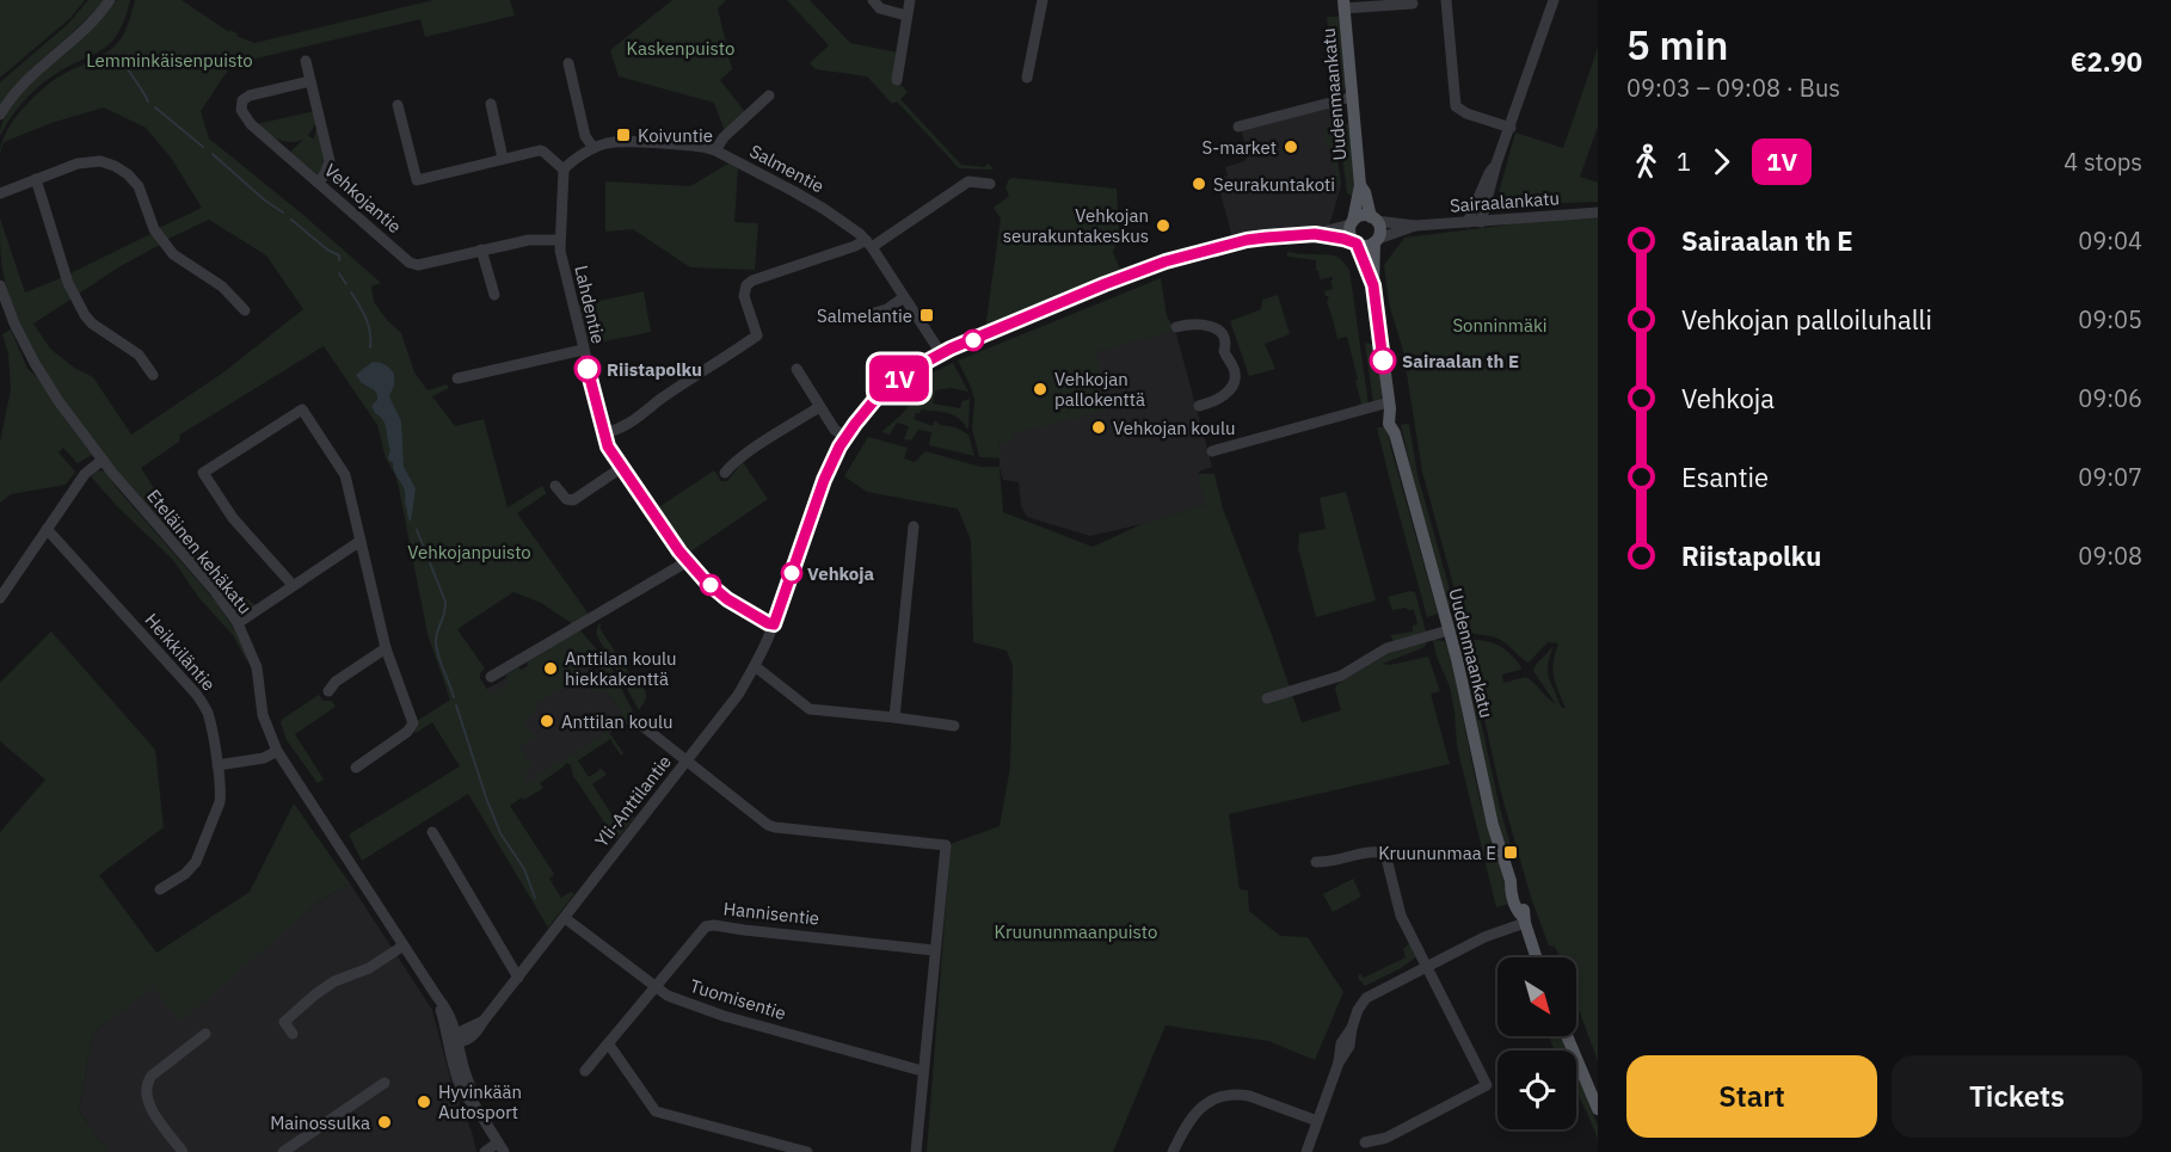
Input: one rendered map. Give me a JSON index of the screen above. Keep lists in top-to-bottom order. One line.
{"streets":{"main road":["Uudenmaankatu"],"street":["Salmentie","Vehkojantie","Sairaalankatu","Lahdentie","Eteläinen kehäkatu","Heikkiläntie","Yli-Anttilantie","Hannisentie","Tuomisentie"]},"crossings":[["Uudenmaankatu","Sairaalankatu"],["Uudenmaankatu","Yli-Anttilantie"],["Salmentie","Lahdentie"],["Salmentie","Yli-Anttilantie"],["Vehkojantie","Lahdentie"],["Sairaalankatu","Yli-Anttilantie"],["Lahdentie","Yli-Anttilantie"],["Eteläinen kehäkatu","Yli-Anttilantie"],["Yli-Anttilantie","Tuomisentie"],["Hannisentie","Tuomisentie"]],"parks":["Kaskenpuisto","Lemminkäisenpuisto","Sonninmäki","Vehkojanpuisto","Kruununmaanpuisto"],"places":{"transit":["Koivuntie","Salmelantie","Kruununmaa E"],"other":["S-market","Seurakuntakoti","Vehkojan seurakuntakeskus","Sairaalan th E","Riistapolku","Vehkojan pallokenttä","Vehkojan koulu","Vehkoja","Anttilan koulu hiekkakenttä","Anttilan koulu","Hyvinkään Autosport","Mainossulka"]},"lines":["bus line 1V"],"north":"bottom right","page":{"on_map":"1V","heading":["5 min","09:03 – 09:08 · Bus","€2.90"],"legs":["1","1V","4 stops"],"list":[{"name":"Sairaalan th E","value":"09:04"},{"name":"Vehkojan palloiluhalli","value":"09:05"},{"name":"Vehkoja","value":"09:06"},{"name":"Esantie","value":"09:07"},{"name":"Riistapolku","value":"09:08"}],"buttons":["Start","Tickets"]}}
